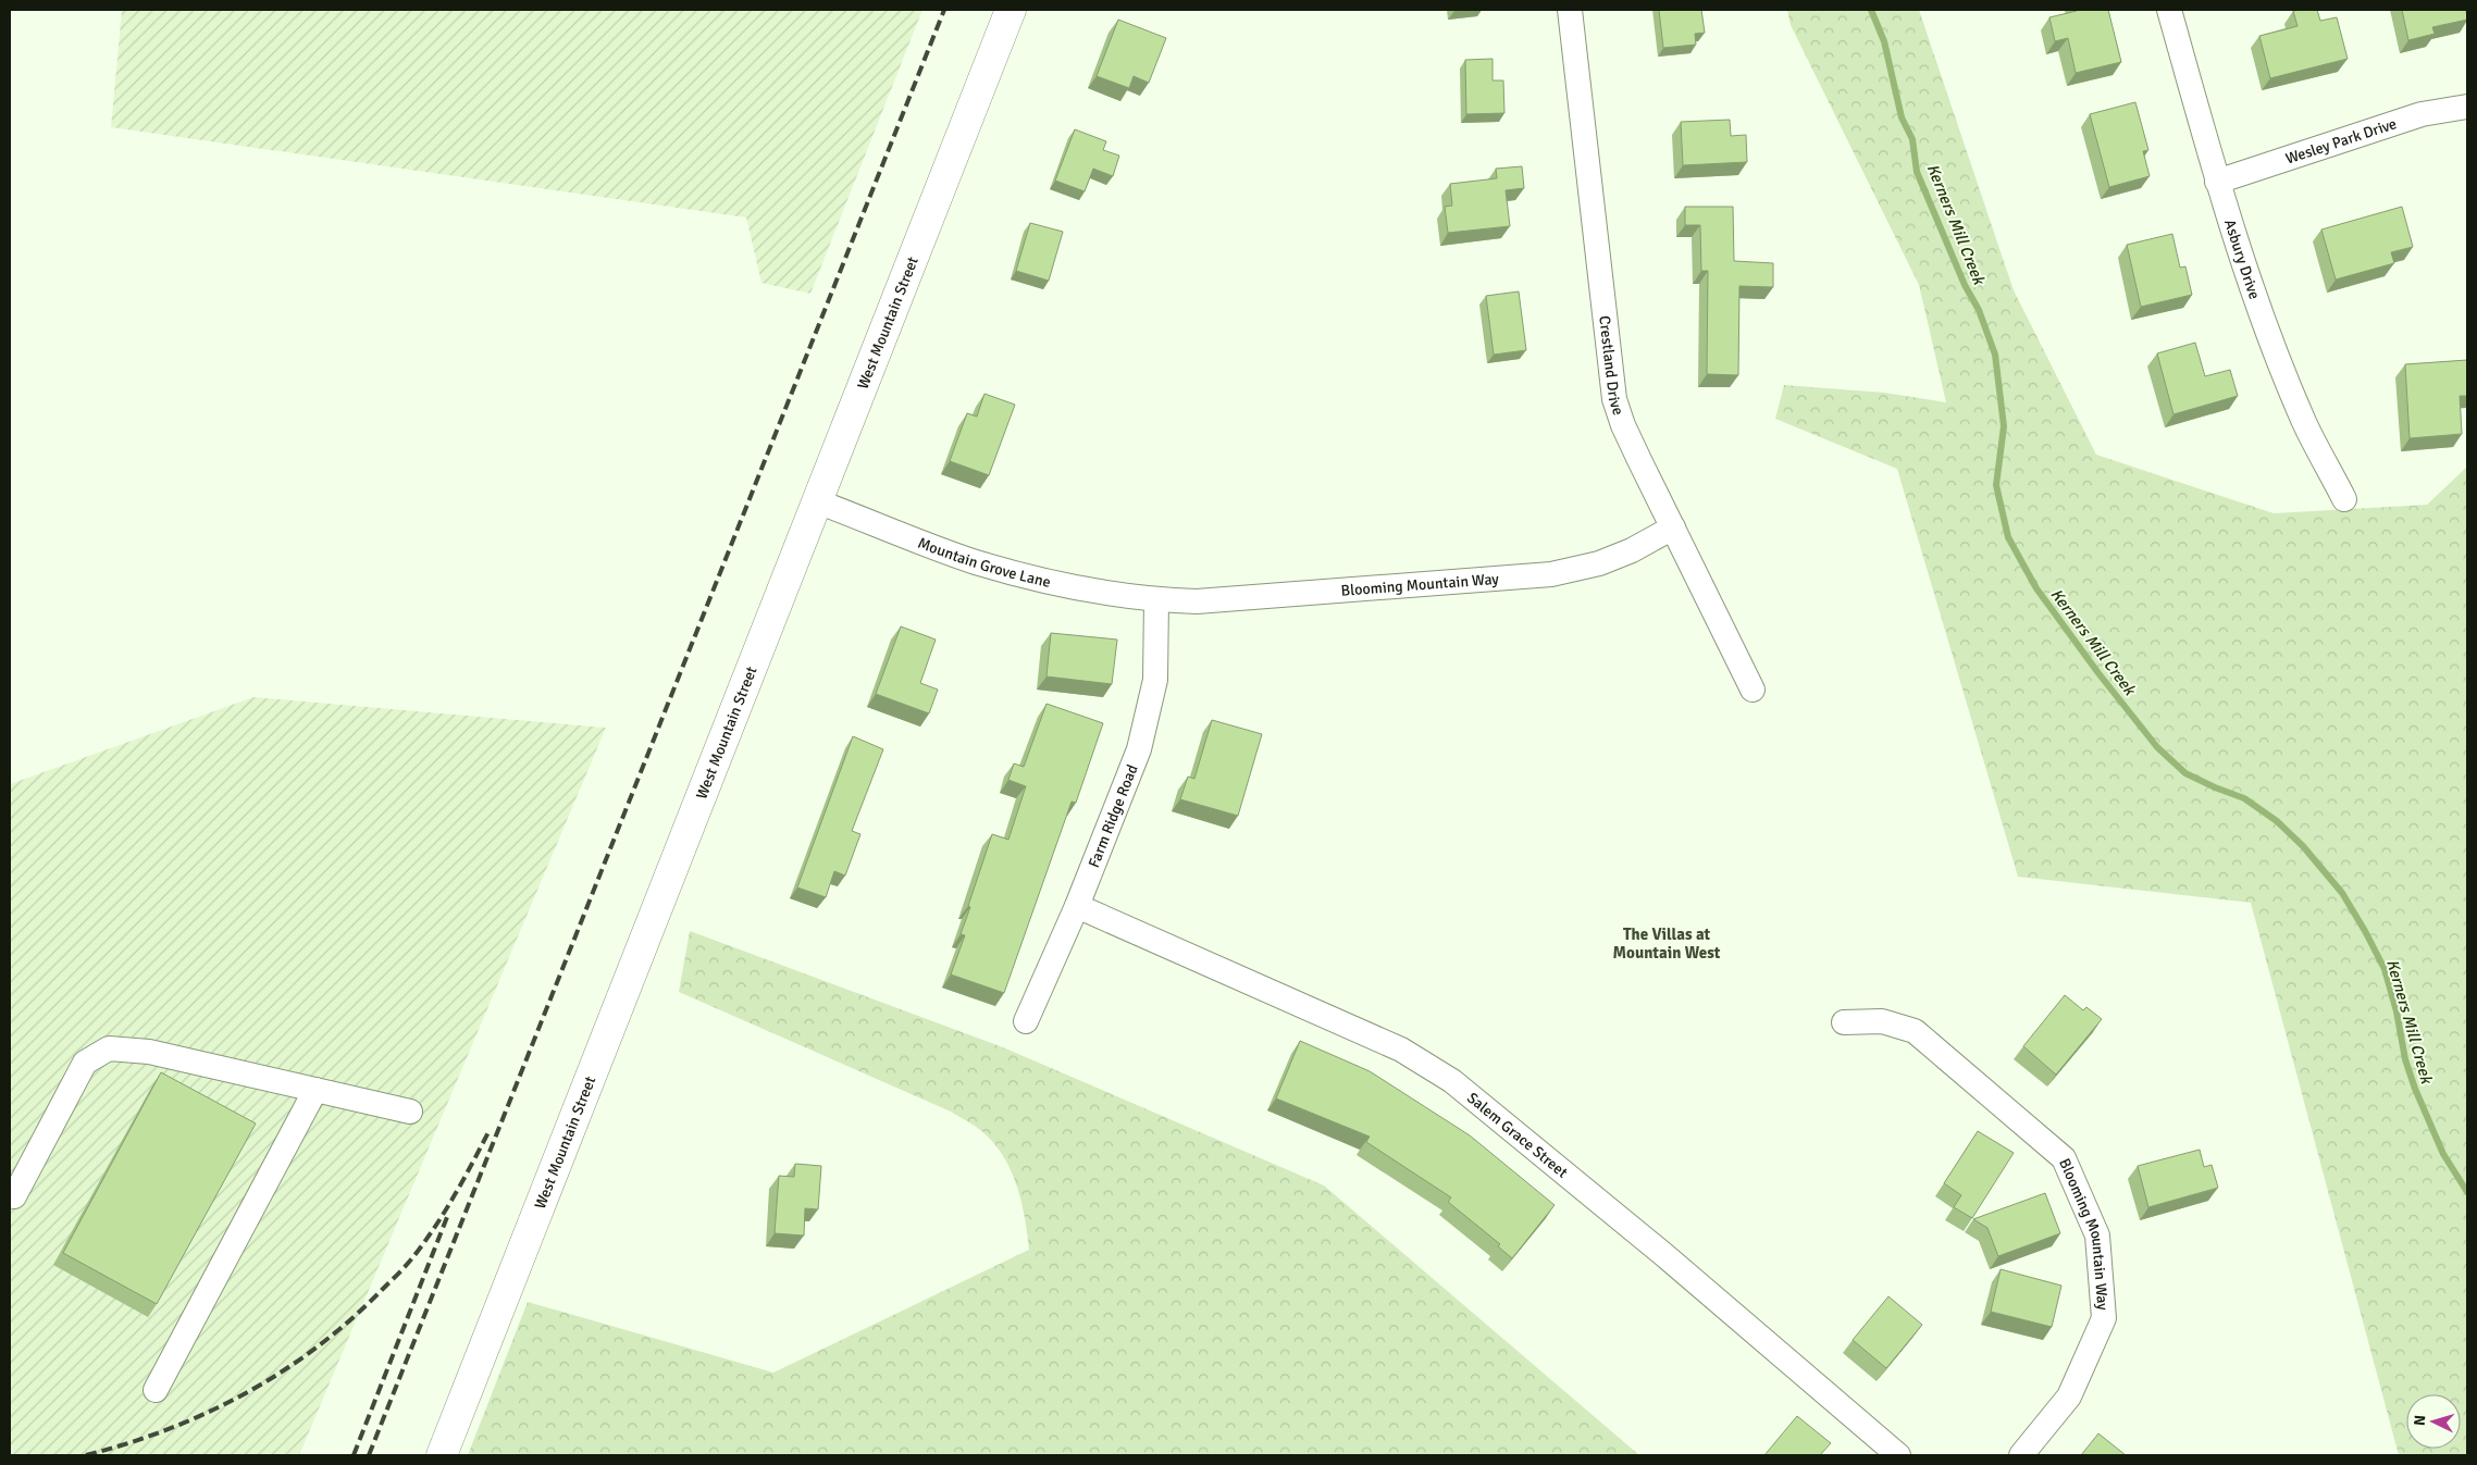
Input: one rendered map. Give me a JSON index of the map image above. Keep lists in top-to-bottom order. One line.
{"streets":{"main road":["West Mountain Street"],"street":["Wesley Park Drive","Asbury Drive","Crestland Drive","Mountain Grove Lane","Blooming Mountain Way","Farm Ridge Road","Salem Grace Street"]},"crossings":[["Wesley Park Drive","Asbury Drive"],["West Mountain Street","Mountain Grove Lane"],["Crestland Drive","Blooming Mountain Way"],["Mountain Grove Lane","Blooming Mountain Way"],["Mountain Grove Lane","Farm Ridge Road"],["Blooming Mountain Way","Farm Ridge Road"],["Farm Ridge Road","Salem Grace Street"]],"districts":["The Villas at Mountain West"],"water":["Kerners Mill Creek"],"north":"left"}
